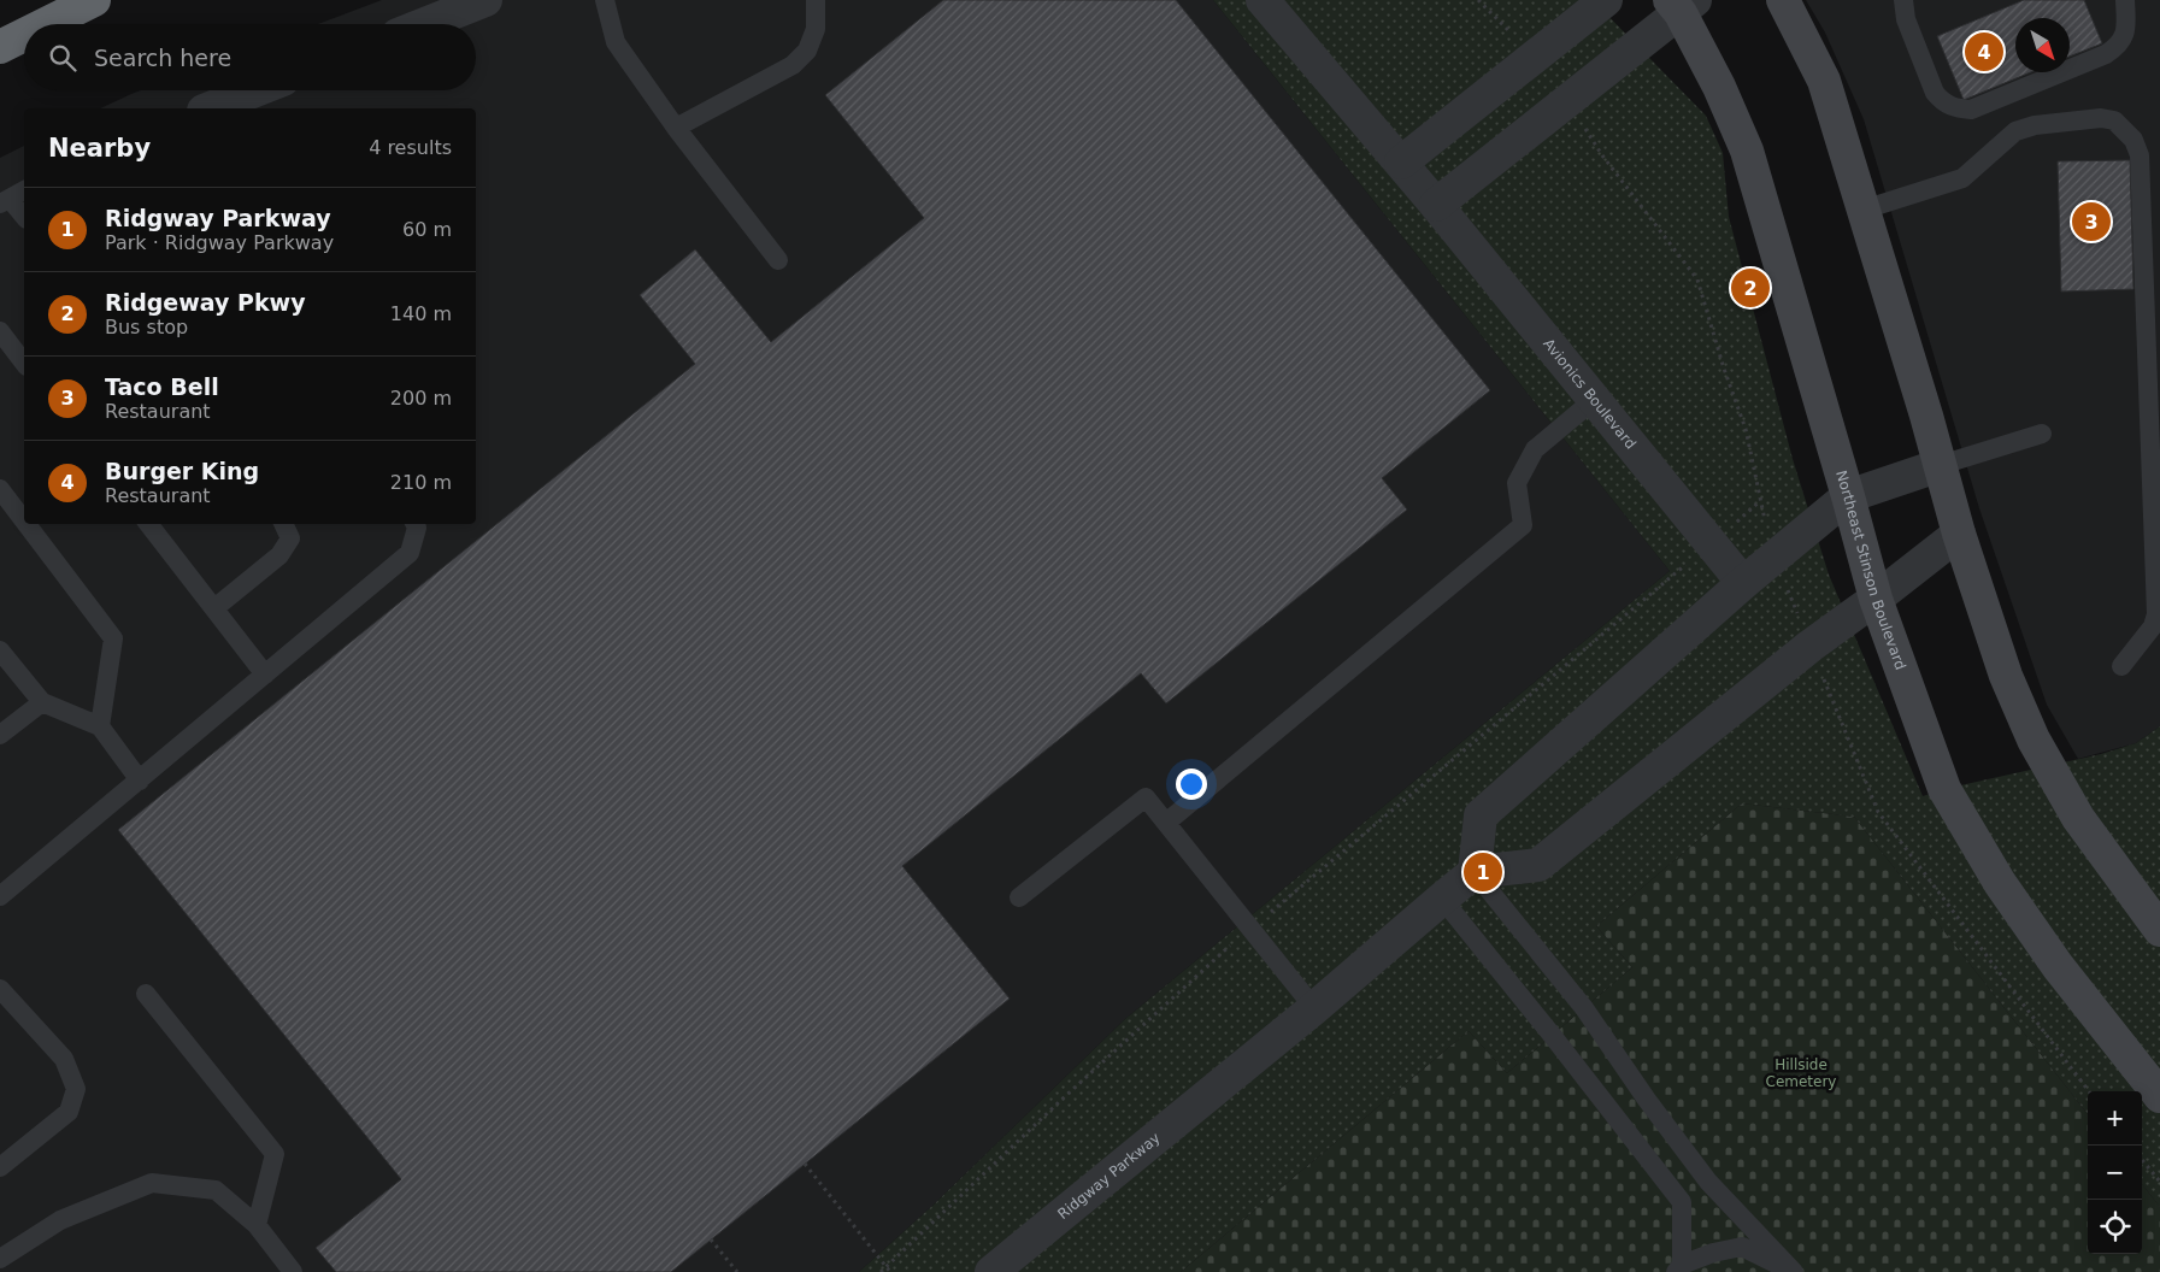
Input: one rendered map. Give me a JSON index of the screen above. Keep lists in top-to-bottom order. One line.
{"streets":{"main road":["Northeast Stinson Boulevard"],"street":["Avionics Boulevard","Ridgway Parkway"]},"parks":["Hillside Cemetery"],"north":"bottom right","page":{"search":"Search here","pins":["4","3","2","1"],"heading":["Nearby","4 results"],"list":[{"mark":"1","name":"Ridgway Parkway","note":"Park · Ridgway Parkway","value":"60 m"},{"mark":"2","name":"Ridgeway Pkwy","note":"Bus stop","value":"140 m"},{"mark":"3","name":"Taco Bell","note":"Restaurant","value":"200 m"},{"mark":"4","name":"Burger King","note":"Restaurant","value":"210 m"}],"map_buttons":["+","−"]}}
